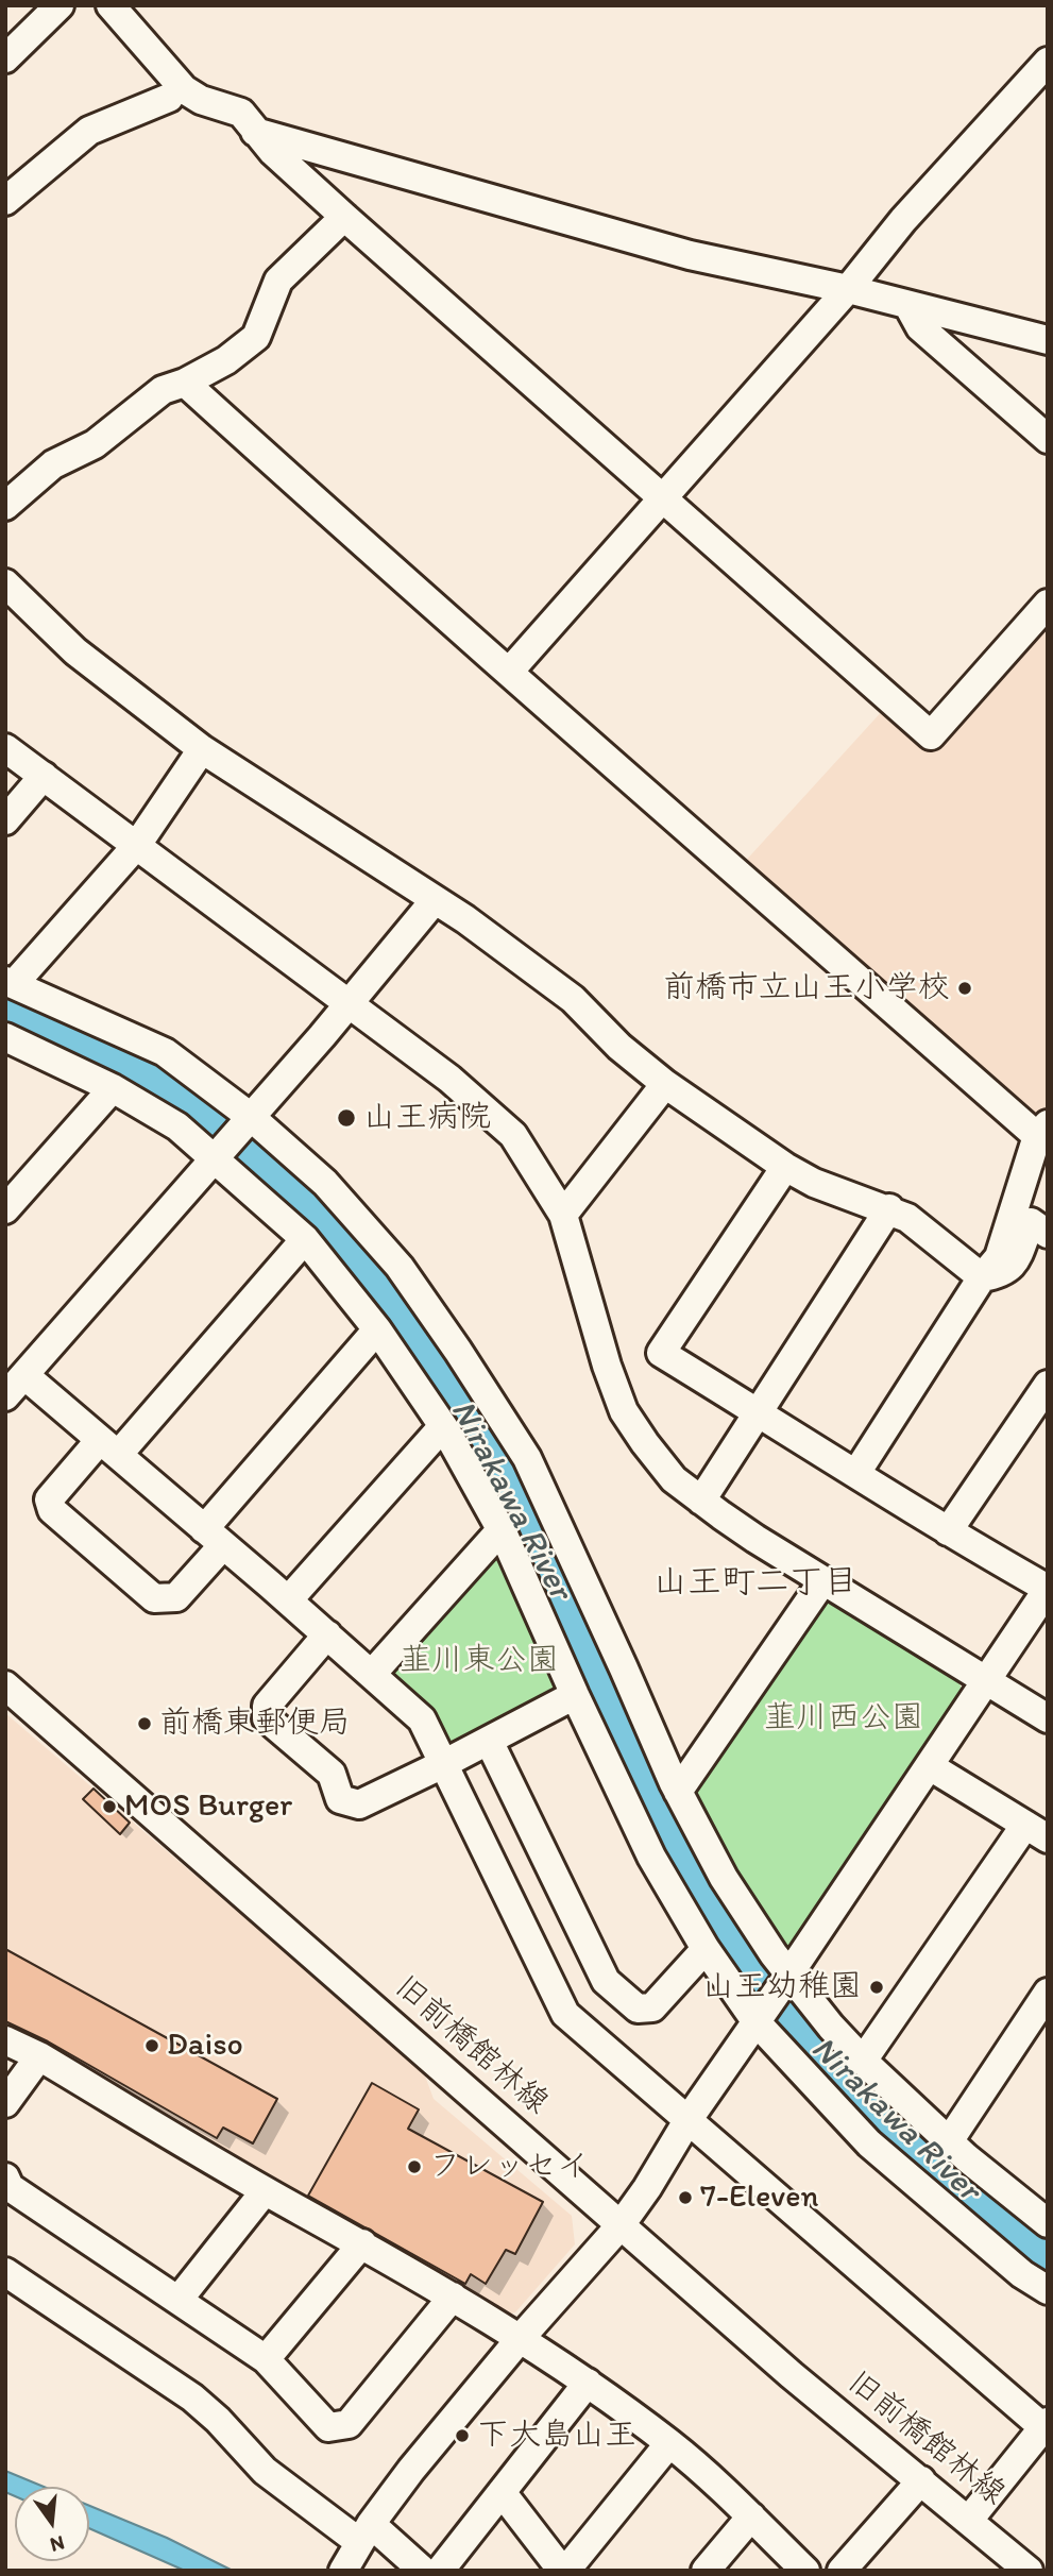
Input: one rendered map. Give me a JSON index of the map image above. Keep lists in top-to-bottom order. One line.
{"streets":{"street":["旧前橋館林線"]},"districts":["山王町二丁目"],"water":["Nirakawa River"],"parks":["韮川東公園","韮川西公園"],"places":["前橋市立山王小学校","山王病院","前橋東郵便局","MOS Burger","山王幼稚園","Daiso","フレッセイ","7-Eleven","下大島山王"],"north":"bottom"}
